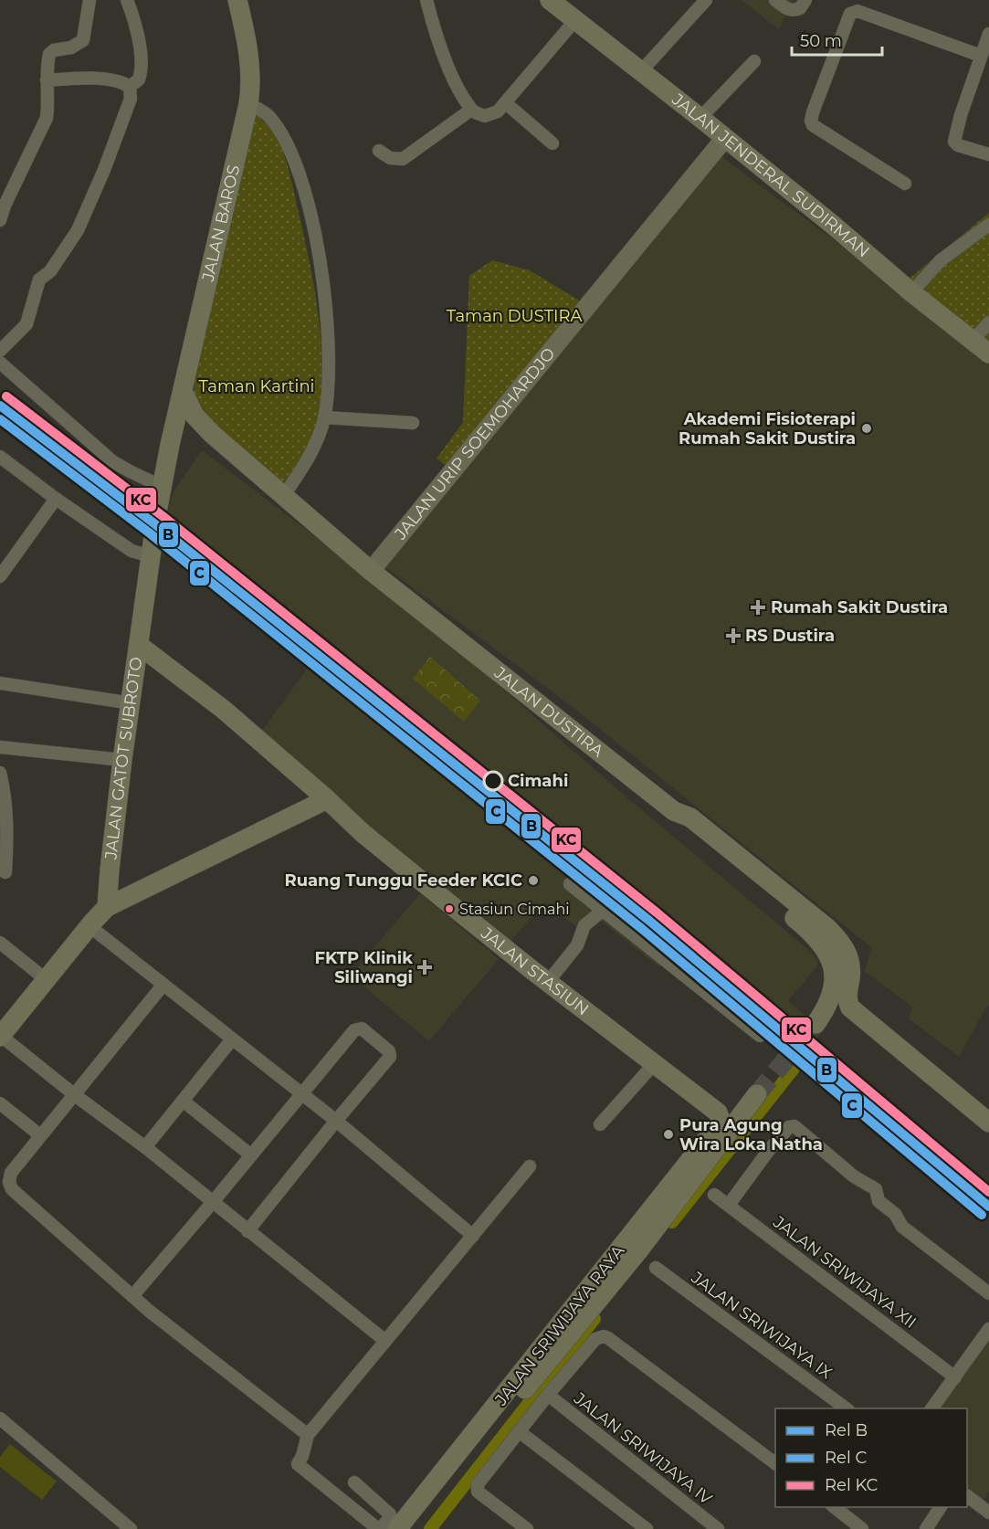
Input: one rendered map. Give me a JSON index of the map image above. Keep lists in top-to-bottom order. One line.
{"streets":{"main road":["JALAN JENDERAL SUDIRMAN","JALAN BAROS","JALAN URIP SOEMOHARDJO","JALAN DUSTIRA","JALAN GATOT SUBROTO","JALAN STASIUN","JALAN SRIWIJAYA RAYA"],"street":["JALAN SRIWIJAYA XII","JALAN SRIWIJAYA IX","JALAN SRIWIJAYA IV"]},"crossings":[["JALAN JENDERAL SUDIRMAN","JALAN URIP SOEMOHARDJO"],["JALAN BAROS","JALAN DUSTIRA"],["JALAN BAROS","JALAN GATOT SUBROTO"],["JALAN URIP SOEMOHARDJO","JALAN DUSTIRA"],["JALAN GATOT SUBROTO","JALAN STASIUN"],["JALAN STASIUN","JALAN SRIWIJAYA RAYA"]],"parks":["Taman DUSTIRA","Taman Kartini"],"places":{"other":["Akademi Fisioterapi Rumah Sakit Dustira","Cimahi","Ruang Tunggu Feeder KCIC","Stasiun Cimahi","Pura Agung Wira Loka Natha"],"health":["Rumah Sakit Dustira","RS Dustira","FKTP Klinik Siliwangi"]},"lines":["rail line KC","rail line B","rail line C"],"legend":["Rel B","Rel C","Rel KC"],"scale_bar":"50 m"}
